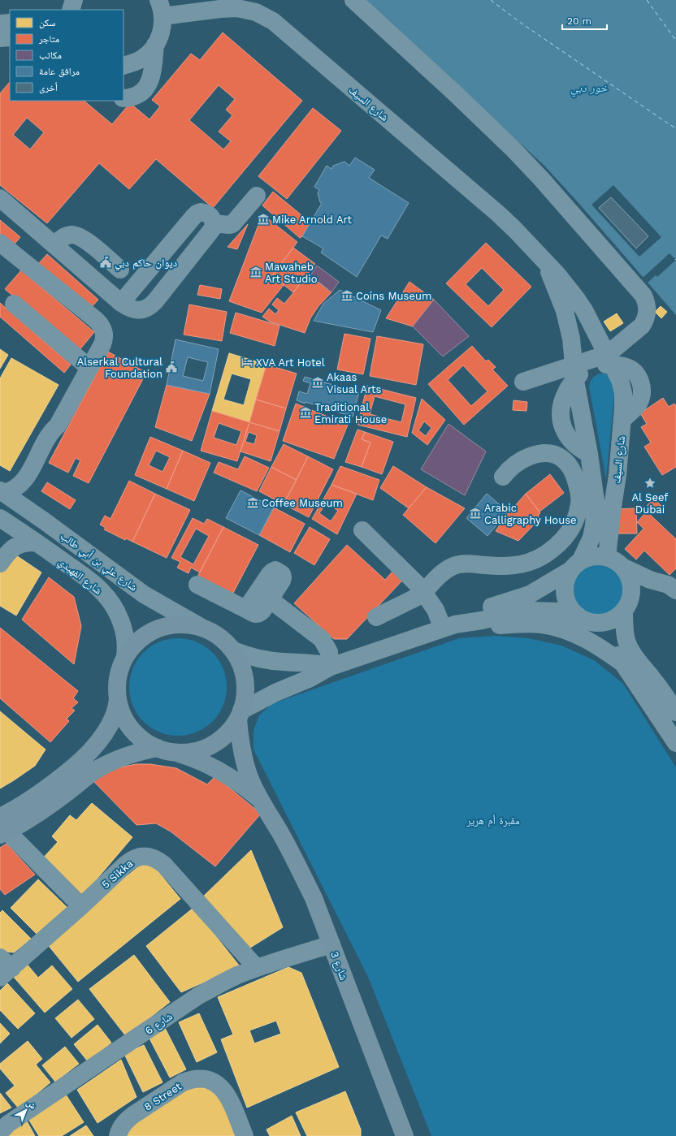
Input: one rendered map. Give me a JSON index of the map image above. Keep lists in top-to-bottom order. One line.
{"streets":{"main road":["شارع 3"],"street":["شارع السيف","شارع علي بن أبي طالب","شارع الفهيدي","5 Sikka","شارع 6","8 Street"]},"crossings":[["5 Sikka","شارع 6"],["شارع 3","شارع 6"]],"water":["خور دبي"],"parks":["مقبرة أم هرير"],"places":{"museum":["Mike Arnold Art","Mawaheb Art Studio","Coins Museum","Akaas Visual Arts","Traditional Emirati House","Coffee Museum","Arabic Calligraphy House"],"public building":["ديوان حاكم دبي","Alserkal Cultural Foundation"],"hotel":["XVA Art Hotel"],"place":["Al Seef Dubai"]},"legend":["سكن","متاجر","مكاتب","مرافق عامة","أخرى"],"scale_bar":"20 m","north":"top right"}
